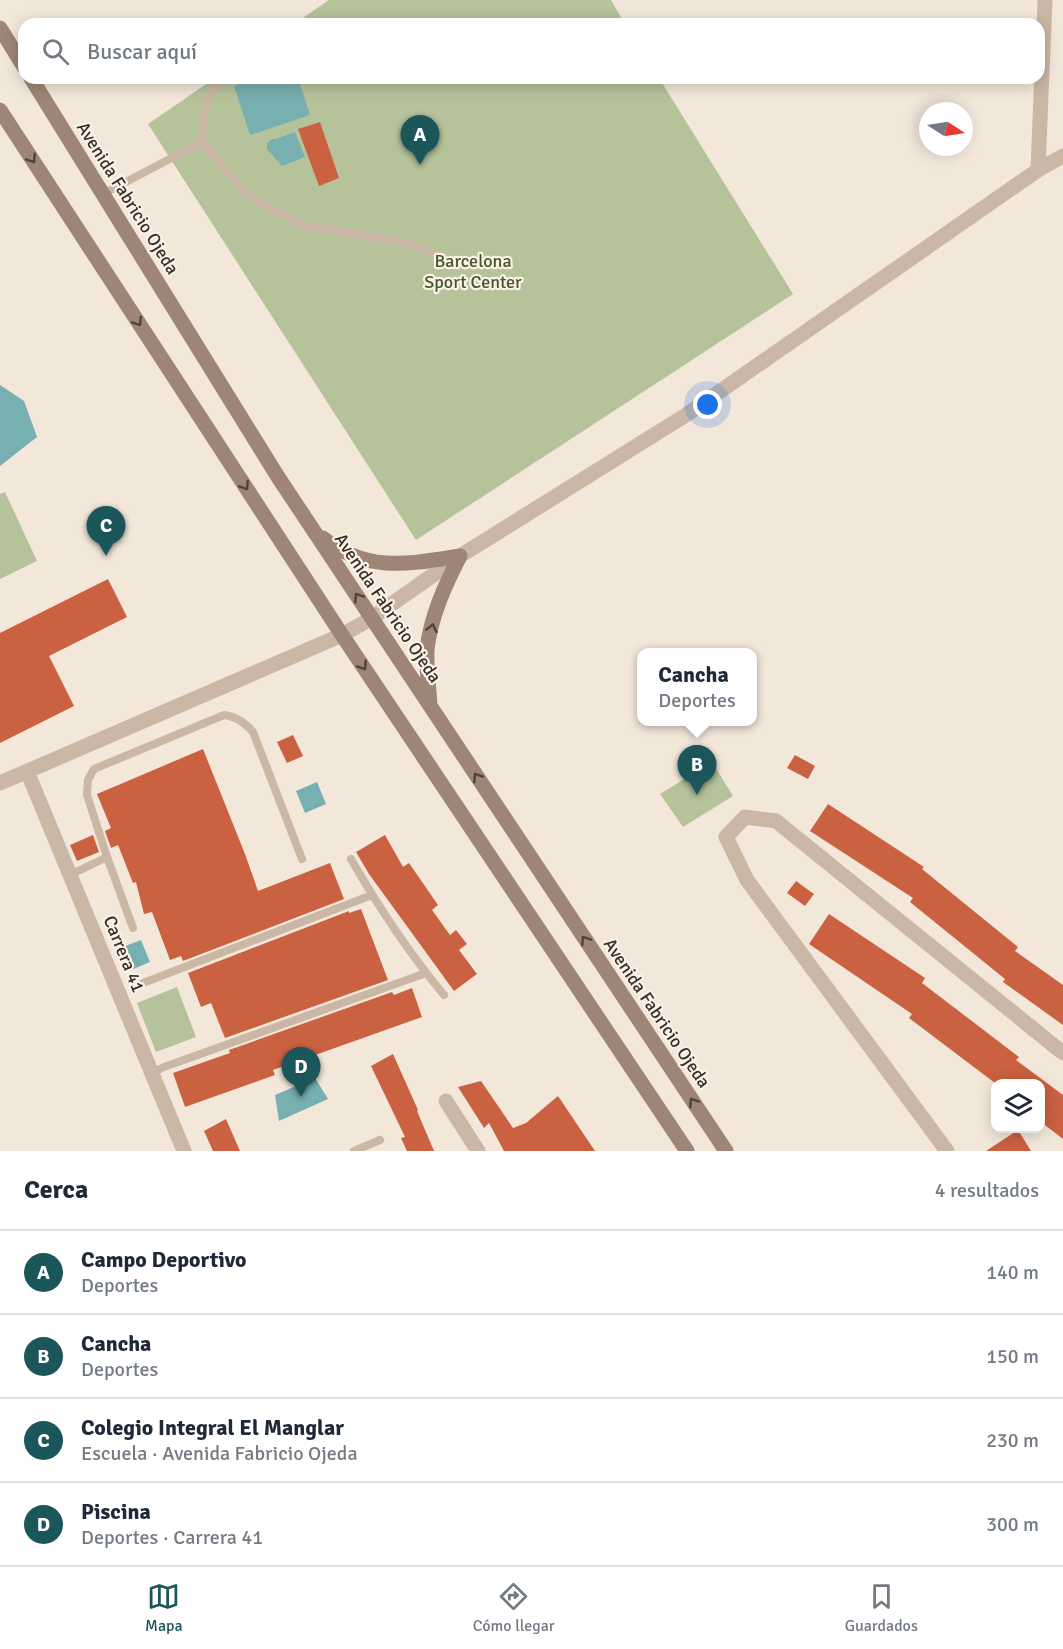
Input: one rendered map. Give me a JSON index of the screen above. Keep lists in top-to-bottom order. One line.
{"streets":{"street":["Avenida Fabricio Ojeda","Carrera 41"]},"parks":["Barcelona Sport Center"],"north":"right","page":{"search":"Buscar aquí","pins":["A","C","B","D"],"popup":["Cancha","Deportes"],"heading":["Cerca","4 resultados"],"list":[{"mark":"A","name":"Campo Deportivo","note":"Deportes","value":"140 m"},{"mark":"B","name":"Cancha","note":"Deportes","value":"150 m"},{"mark":"C","name":"Colegio Integral El Manglar","note":"Escuela · Avenida Fabricio Ojeda","value":"230 m"},{"mark":"D","name":"Piscina","note":"Deportes · Carrera 41","value":"300 m"}],"nav":["Mapa","Cómo llegar","Guardados"]}}
